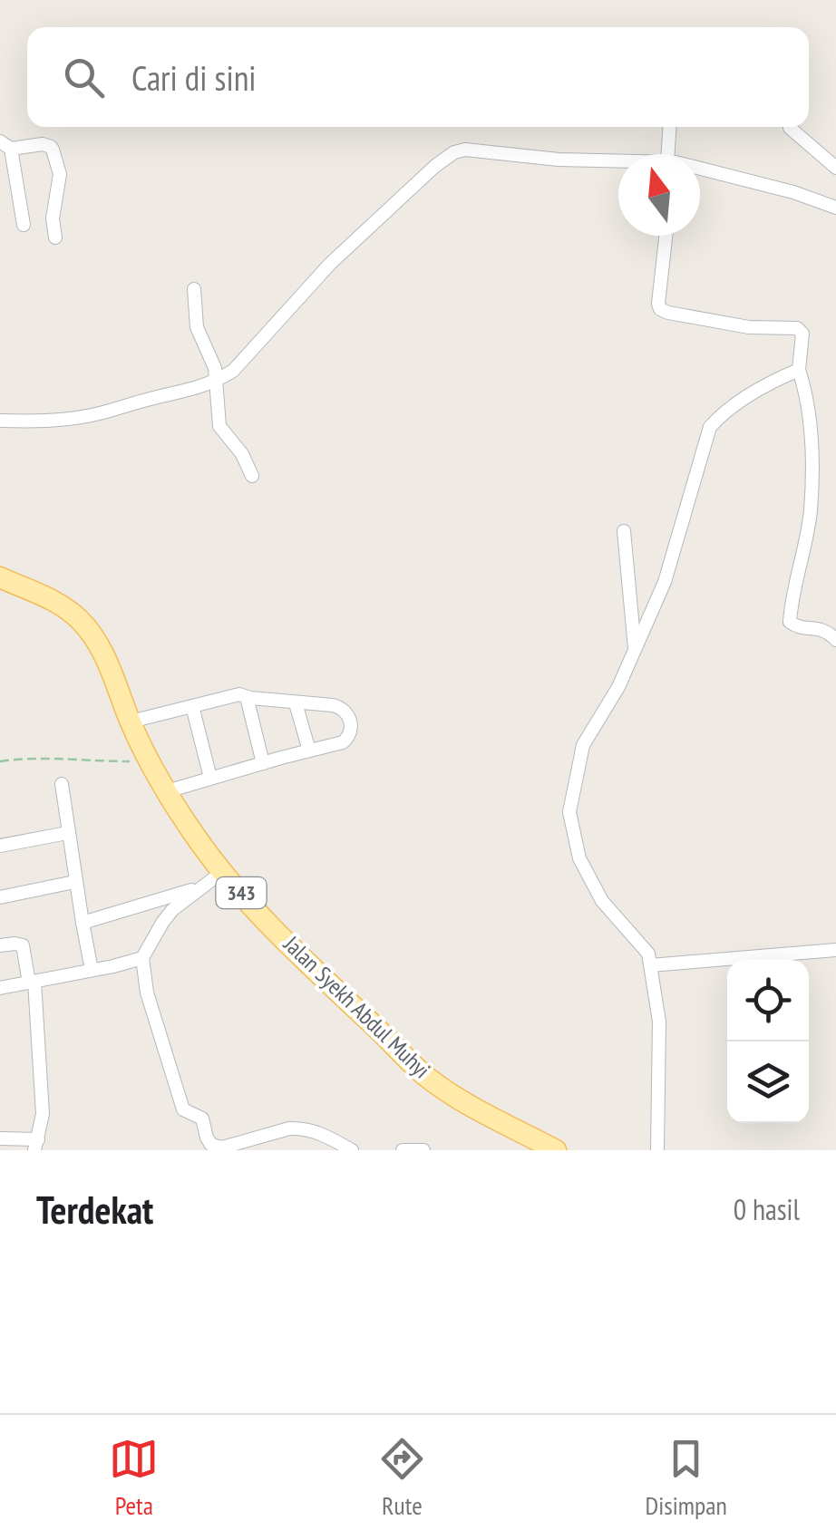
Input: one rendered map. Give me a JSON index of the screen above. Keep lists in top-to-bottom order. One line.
{"streets":{"main road":["343","Jalan Syekh Abdul Muhyi"]},"north":"top","page":{"search":"Cari di sini","heading":["Terdekat","0 hasil"],"nav":["Peta","Rute","Disimpan"]}}
